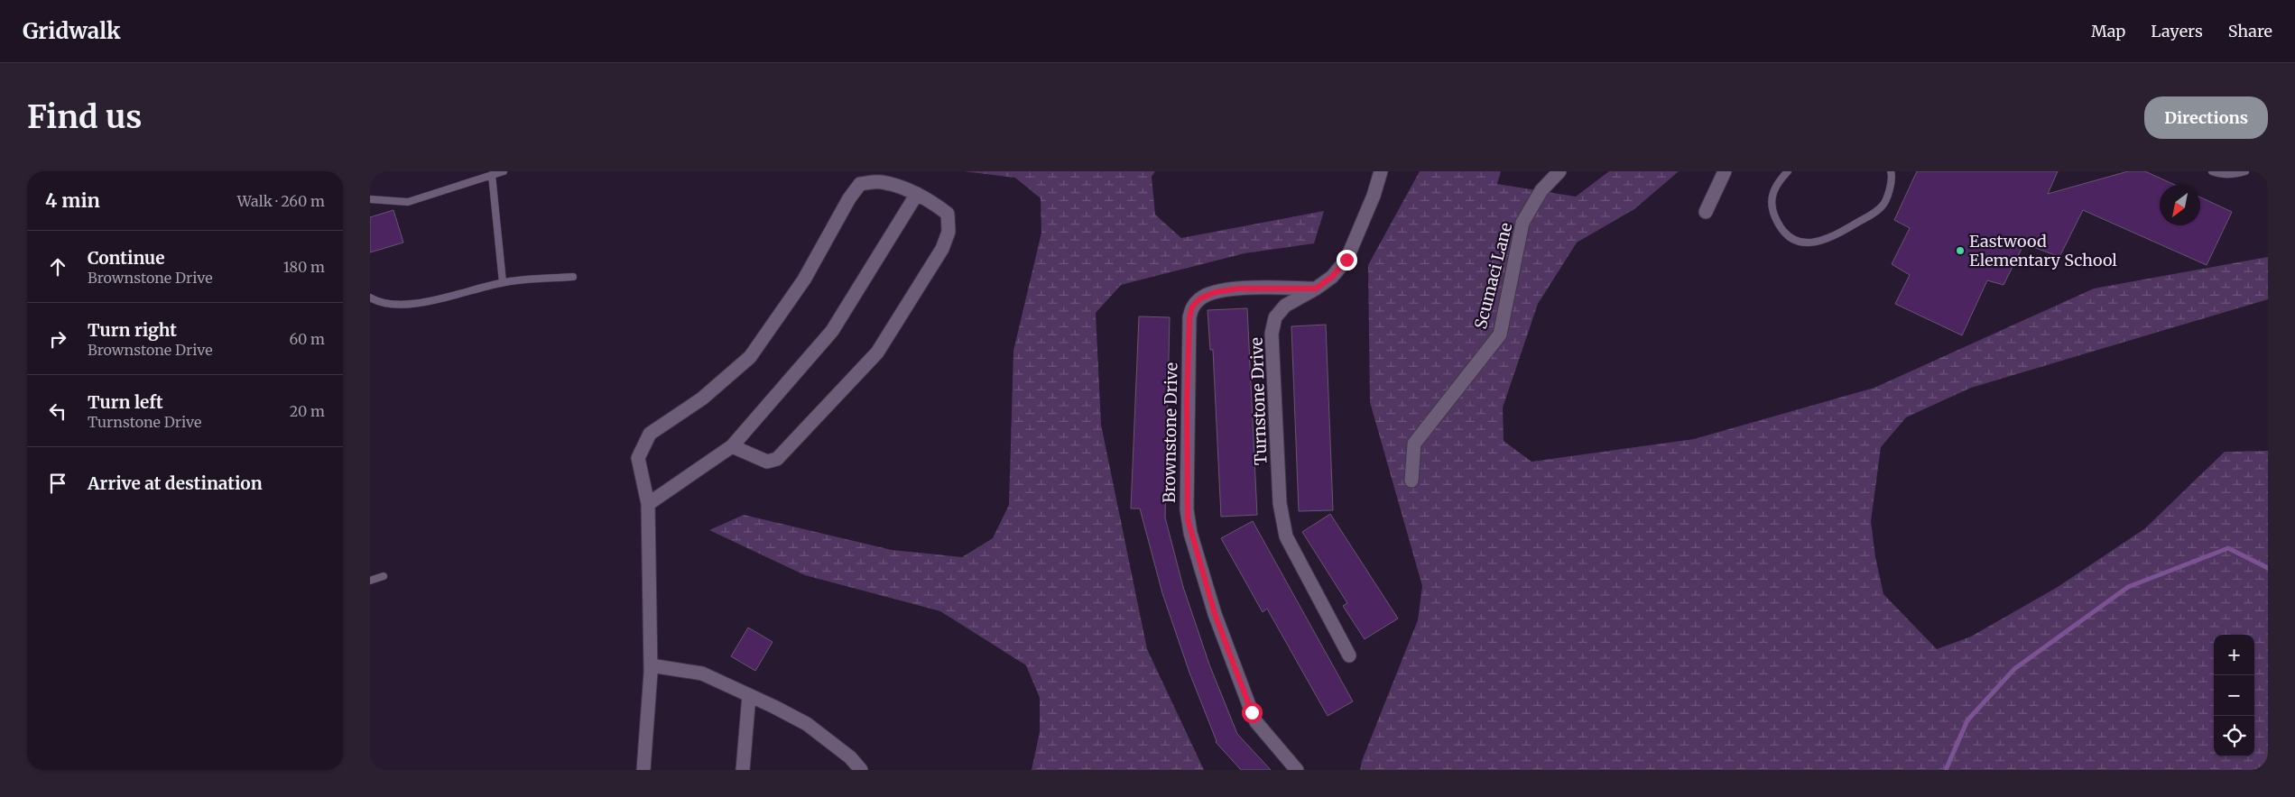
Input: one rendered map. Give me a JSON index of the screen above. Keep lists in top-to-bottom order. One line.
{"streets":{"street":["Scumaci Lane","Turnstone Drive","Brownstone Drive"]},"crossings":[["Turnstone Drive","Brownstone Drive"]],"places":["Eastwood Elementary School"],"north":"bottom left","page":{"header":"Gridwalk","nav":["Map","Layers","Share"],"buttons":"Directions","title":"Find us","heading":["4 min","Walk · 260 m"],"list":[["Continue","Brownstone Drive","180 m"],["Turn right","Brownstone Drive","60 m"],["Turn left","Turnstone Drive","20 m"],"Arrive at destination"],"map_buttons":["+","−"]}}
